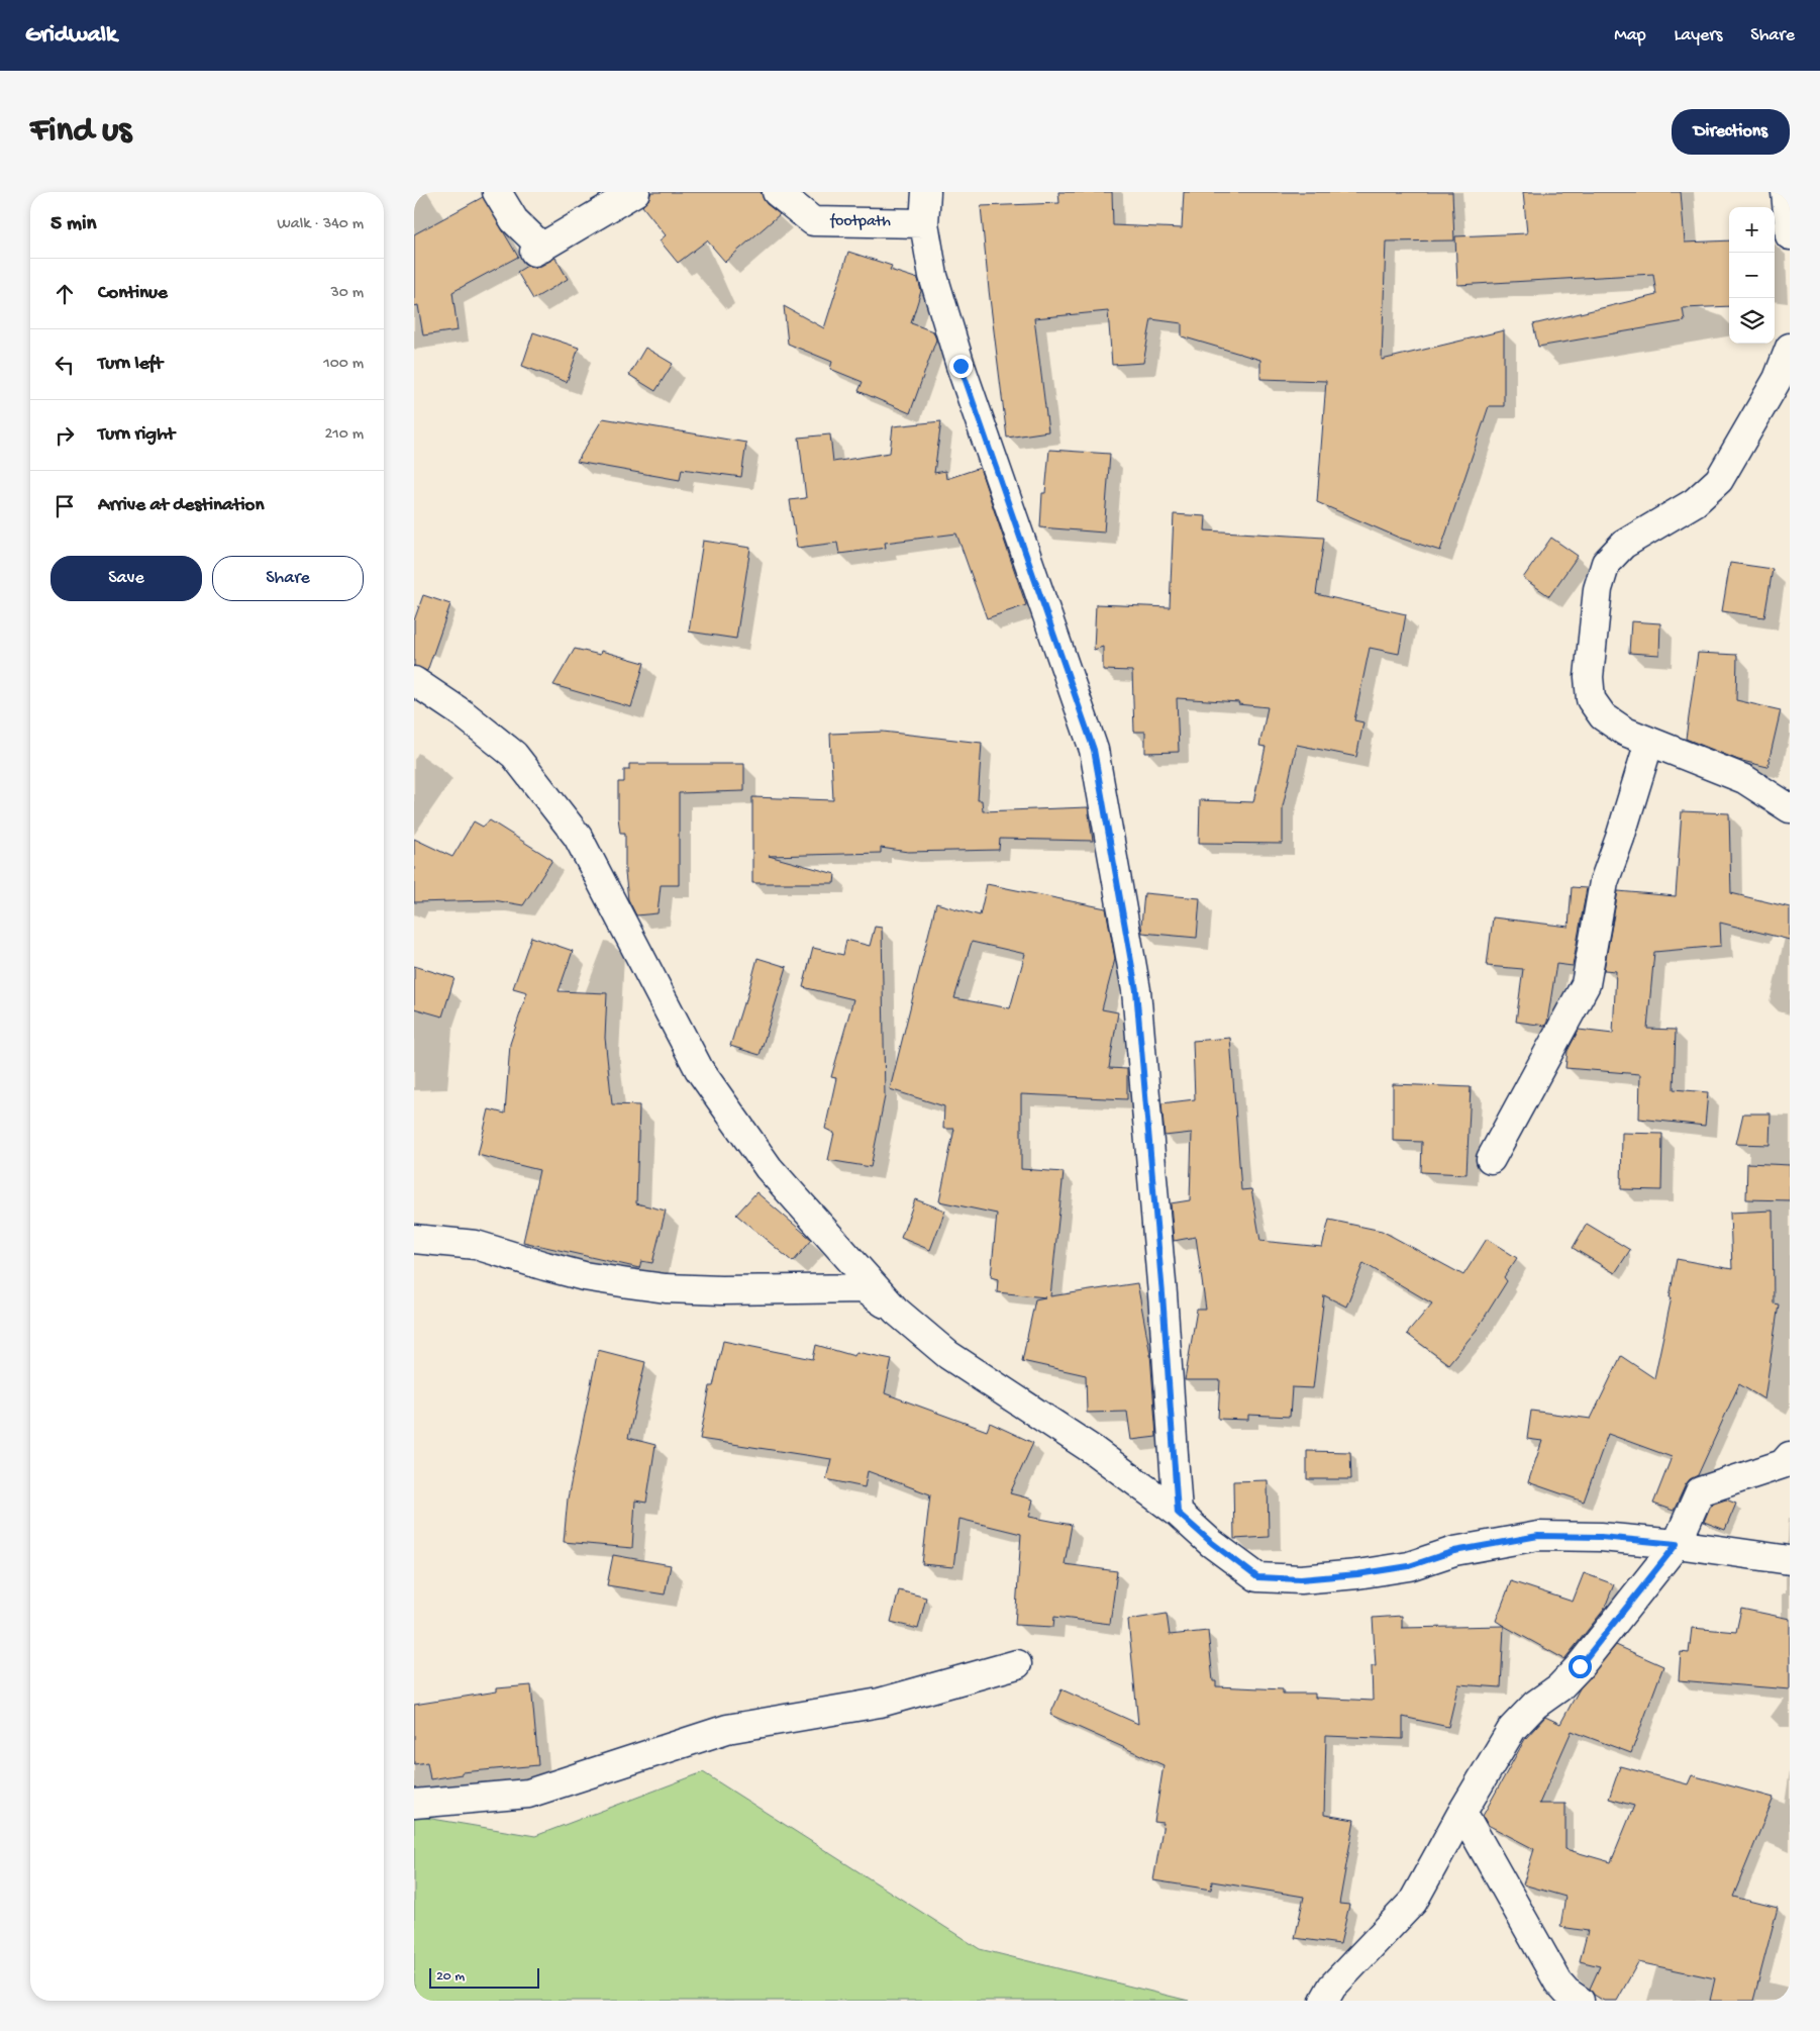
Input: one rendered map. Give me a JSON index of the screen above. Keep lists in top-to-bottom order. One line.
{"streets":{"street":["footpath"]},"scale_bar":"20 m","page":{"header":"Gridwalk","nav":["Map","Layers","Share"],"buttons":["Directions",["Save","Share"]],"title":"Find us","heading":["5 min","Walk · 340 m"],"map_buttons":["+","−"],"list":[["Continue","30 m"],["Turn left","100 m"],["Turn right","210 m"],"Arrive at destination"],"scale":"20 m"}}
